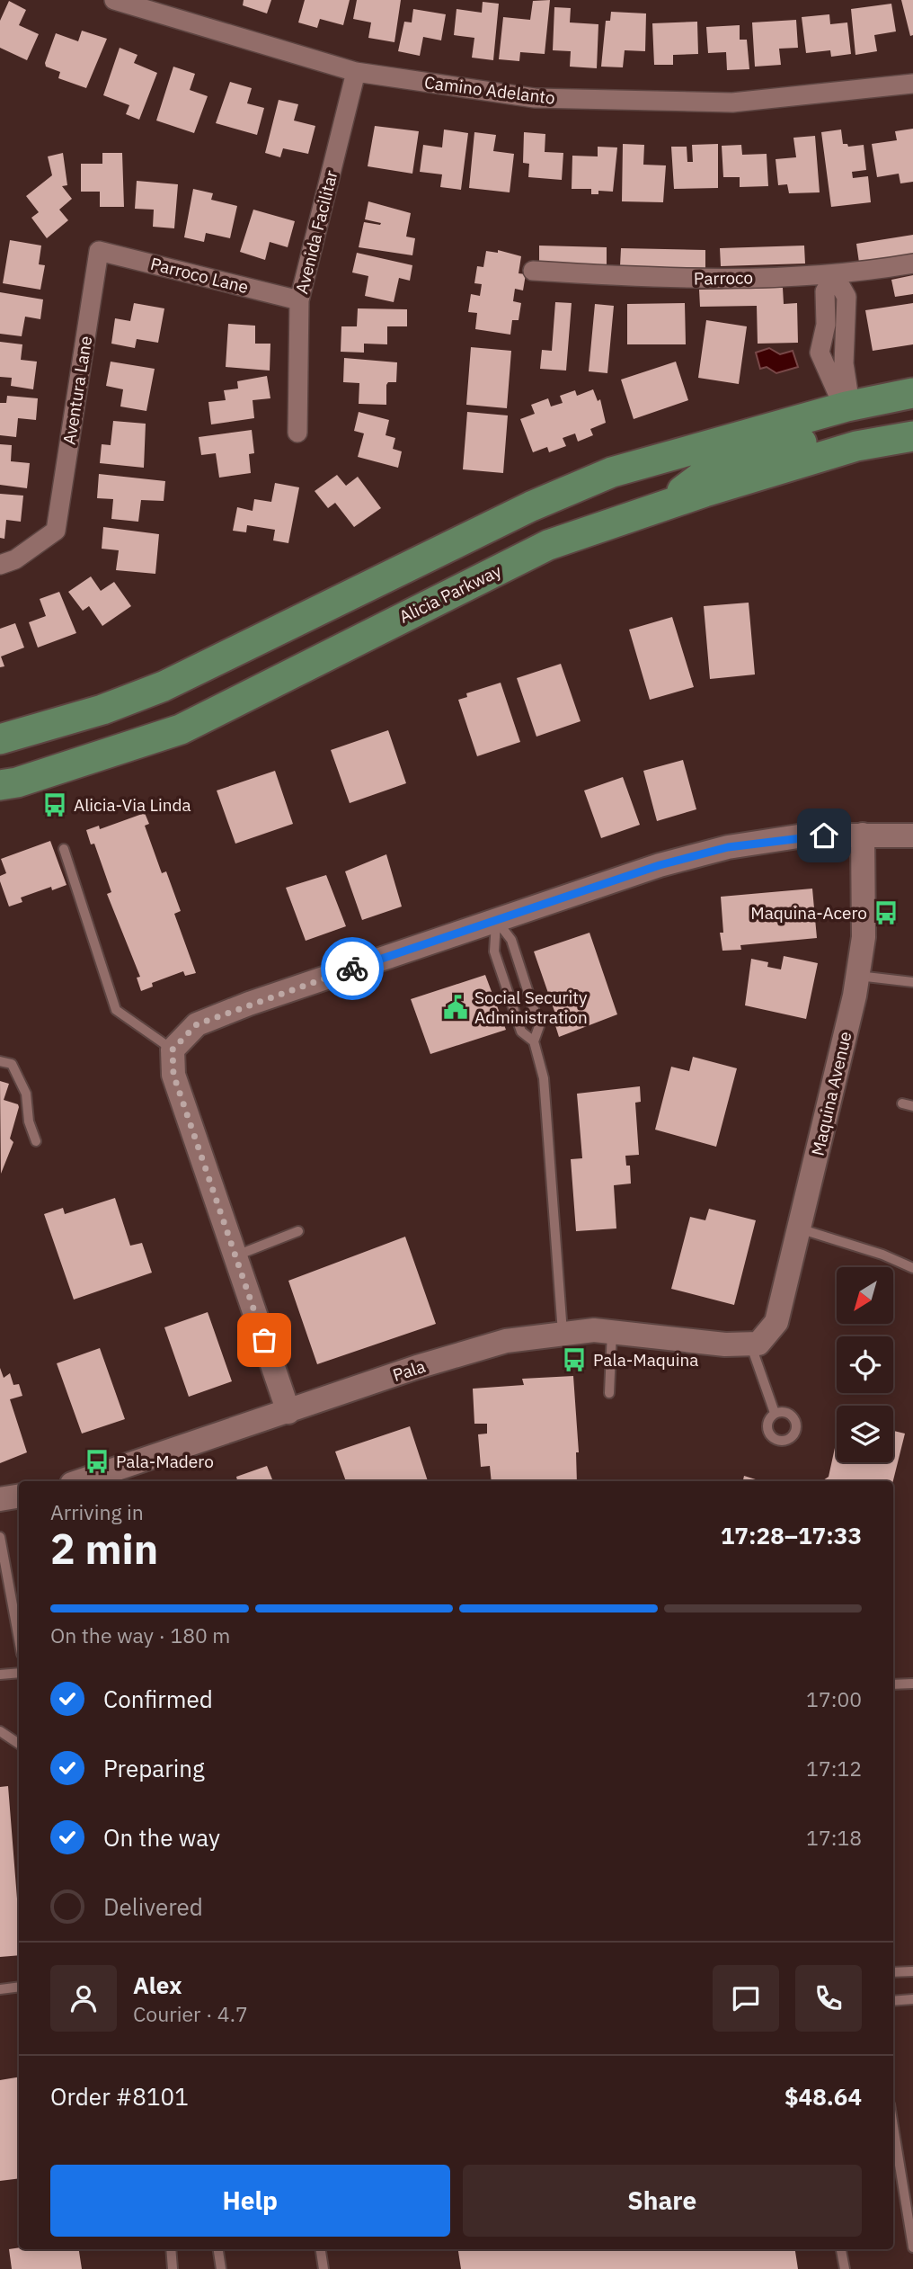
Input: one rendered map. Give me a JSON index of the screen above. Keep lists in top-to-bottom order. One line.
{"streets":{"main road":["Alicia Parkway"],"street":["Camino Adelanto","Avenida Facilitar","Parroco Lane","Parroco","Aventura Lane","Maquina Avenue","Pala"]},"crossings":[["Camino Adelanto","Avenida Facilitar"],["Avenida Facilitar","Parroco Lane"],["Parroco Lane","Aventura Lane"],["Maquina Avenue","Pala"]],"places":{"bus stop":["Alicia-Via Linda","Maquina-Acero","Pala-Maquina","Pala-Madero"],"public building":["Social Security Administration"]},"north":"bottom left","page":{"heading":["2 min","Arriving in","17:28–17:33"],"panel":["Alex","Courier · 4.7","Order #8101","$48.64"],"bar":"On the way · 180 m","list":[["Confirmed","17:00"],["Preparing","17:12"],["On the way","17:18"],"Delivered"],"buttons":["Help","Share"]}}
